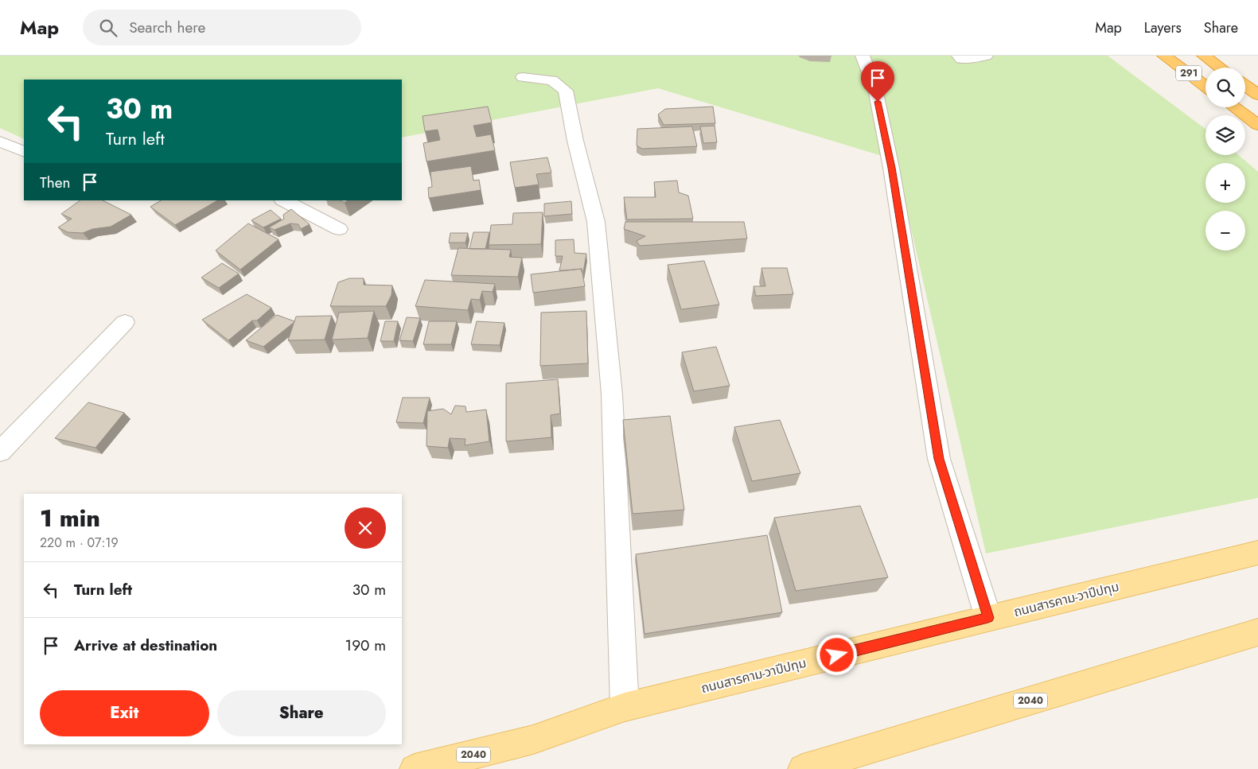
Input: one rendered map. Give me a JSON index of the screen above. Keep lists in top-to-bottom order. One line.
{"streets":{"highway":["291"],"main road":["ถนนสารคาม-วาปีปทุม","2040"]},"page":{"header":"Map","search":"Search here","nav":["Map","Layers","Share"],"map_buttons":["+","−"],"turn":["30 m","Turn left"],"then":"Then","heading":["1 min","220 m · 07:19"],"list":[{"name":"Turn left","value":"30 m"},{"name":"Arrive at destination","value":"190 m"}],"buttons":["Exit","Share"]}}
